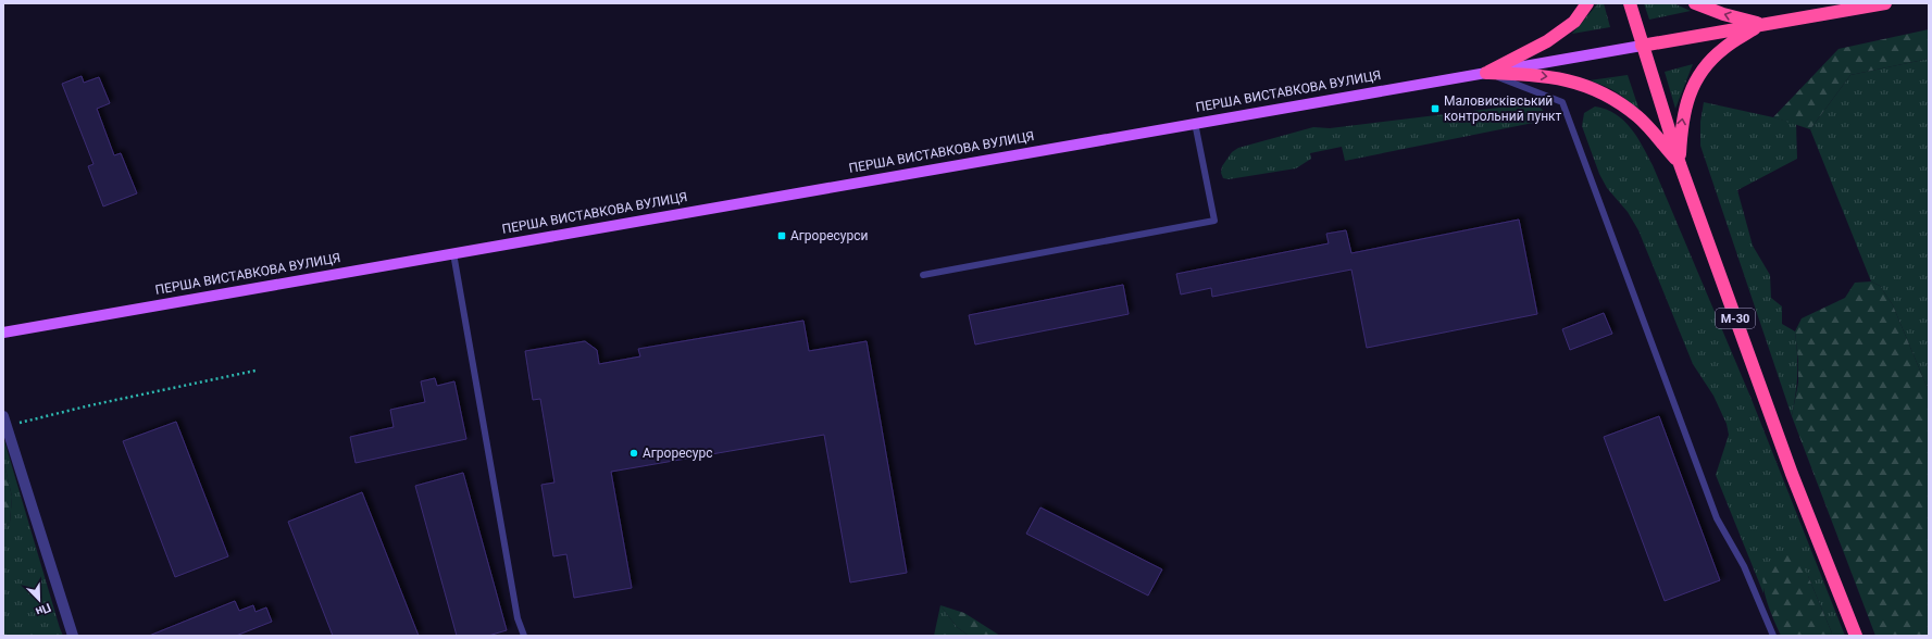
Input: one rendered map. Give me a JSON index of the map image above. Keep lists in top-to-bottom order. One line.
{"streets":{"highway":["ПЕРША ВИСТАВКОВА ВУЛИЦЯ","М-30"]},"crossings":[["ПЕРША ВИСТАВКОВА ВУЛИЦЯ","М-30"]],"places":{"transit":["Маловисківський контрольний пункт","Агроресурси"],"other":["Агроресурс"]},"north":"bottom right"}
